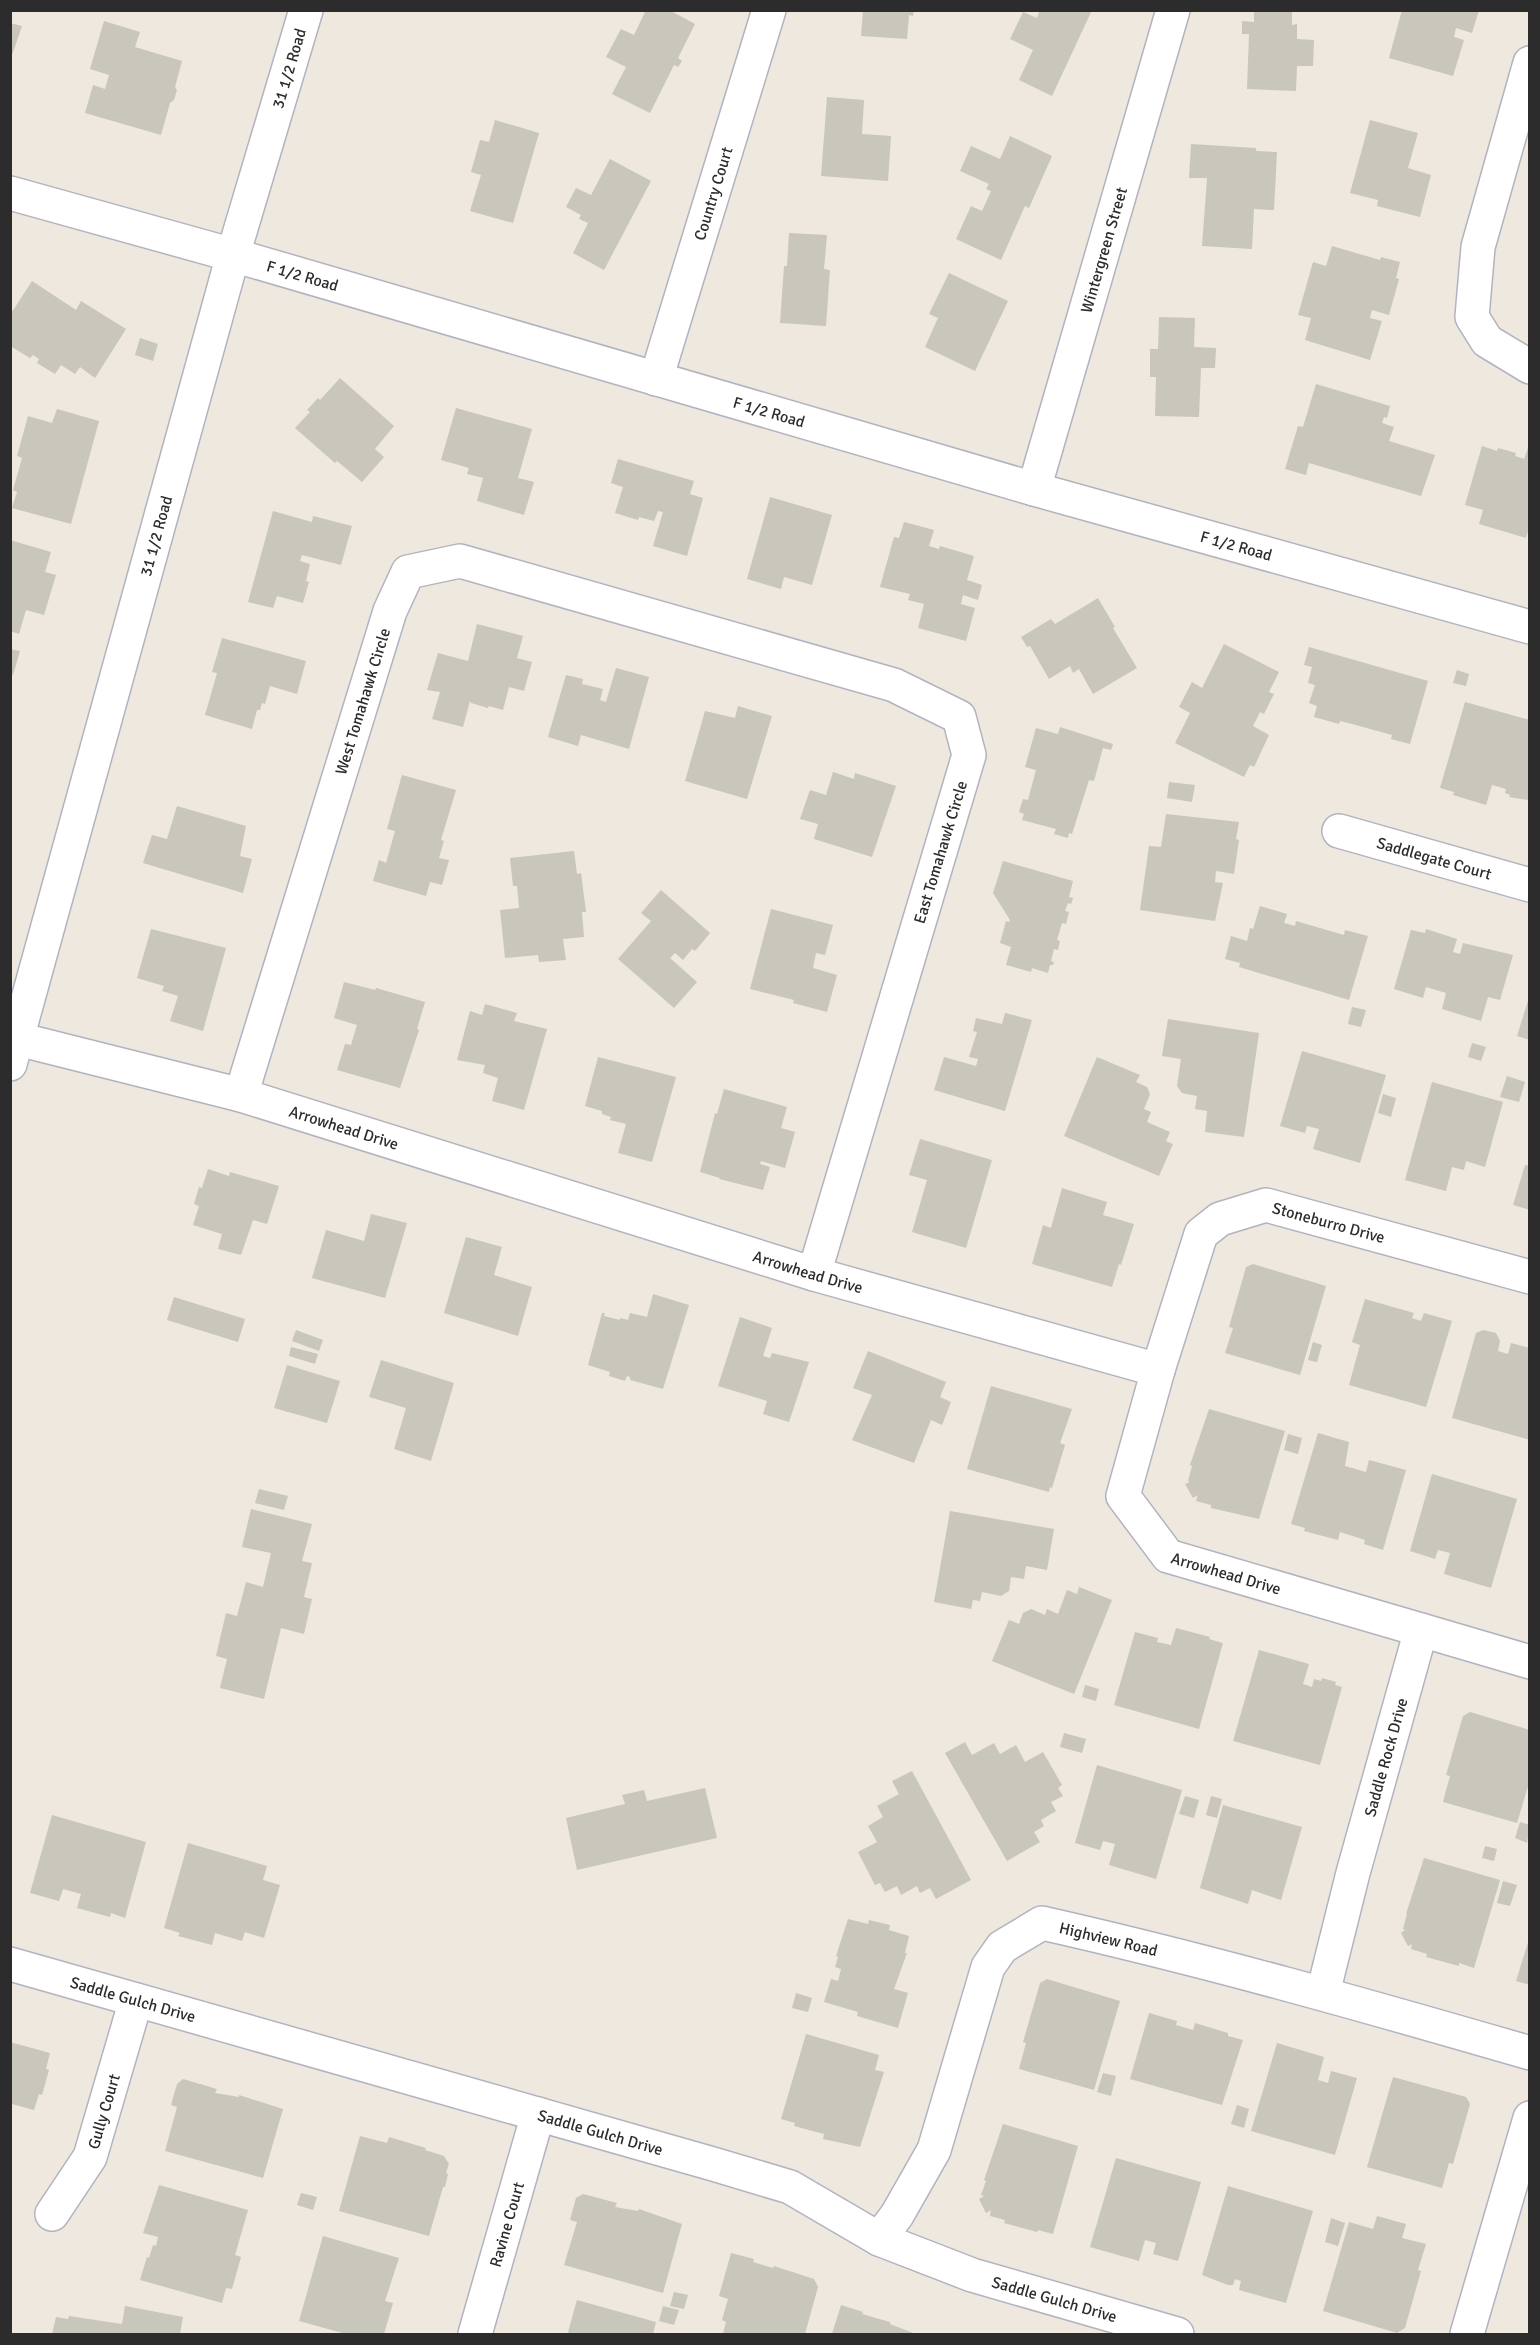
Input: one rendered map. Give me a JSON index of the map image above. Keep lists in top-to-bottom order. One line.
{"streets":{"street":["31 1/2 Road","Country Court","Wintergreen Street","F 1/2 Road","West Tomahawk Circle","East Tomahawk Circle","Saddlegate Court","Arrowhead Drive","Stoneburro Drive","Saddle Rock Drive","Highview Road","Saddle Gulch Drive","Gully Court","Ravine Court"]},"crossings":[["31 1/2 Road","F 1/2 Road"],["31 1/2 Road","Arrowhead Drive"],["Country Court","F 1/2 Road"],["Wintergreen Street","F 1/2 Road"],["West Tomahawk Circle","East Tomahawk Circle"],["West Tomahawk Circle","Arrowhead Drive"],["East Tomahawk Circle","Arrowhead Drive"],["Arrowhead Drive","Stoneburro Drive"],["Arrowhead Drive","Saddle Rock Drive"],["Saddle Rock Drive","Highview Road"],["Highview Road","Saddle Gulch Drive"],["Saddle Gulch Drive","Gully Court"],["Saddle Gulch Drive","Ravine Court"]]}
